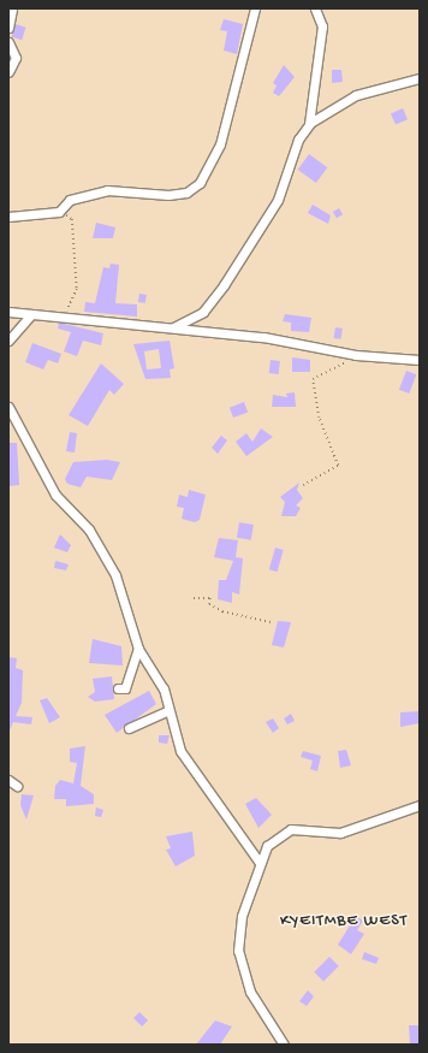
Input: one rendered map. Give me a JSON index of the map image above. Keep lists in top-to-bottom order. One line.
{"districts":["KYEITMBE WEST"]}
